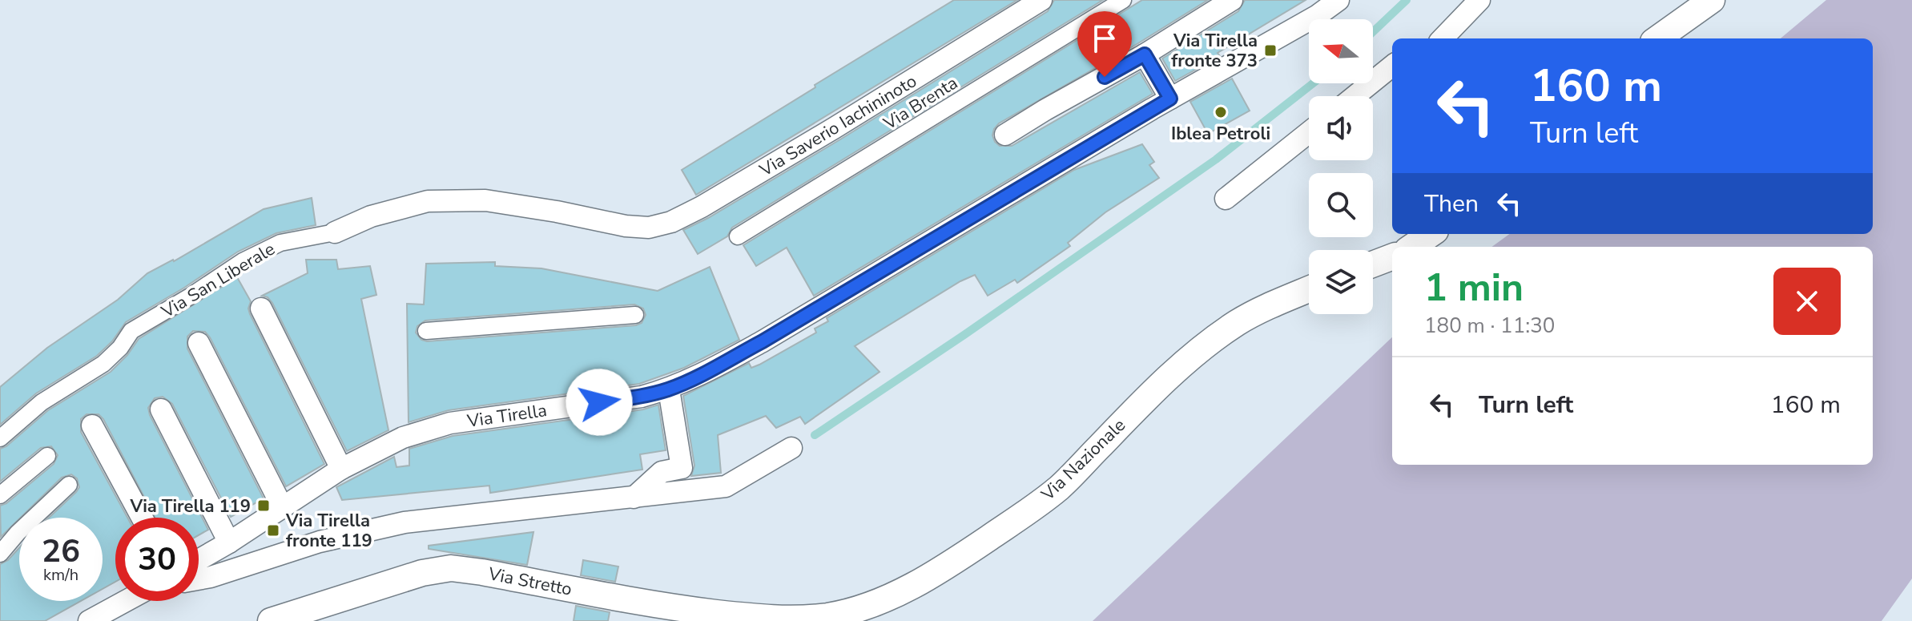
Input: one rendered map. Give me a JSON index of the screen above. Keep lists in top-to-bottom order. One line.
{"streets":{"street":["Via Brenta","Via Saverio Iachininoto","Via San Liberale","Via Tirella","Via Nazionale","Via Stretto"]},"crossings":[["Via Saverio Iachininoto","Via San Liberale"],["Via Nazionale","Via Stretto"]],"places":{"transit":["Via Tirella fronte 373","Via Tirella 119","Via Tirella fronte 119"],"other":["Iblea Petroli"]},"north":"left","page":{"turn":["160 m","Turn left"],"then":"Then","heading":["1 min","180 m · 11:30"],"list":[{"name":"Turn left","value":"160 m"}],"speed":"26 km/h","limit":"30"}}
